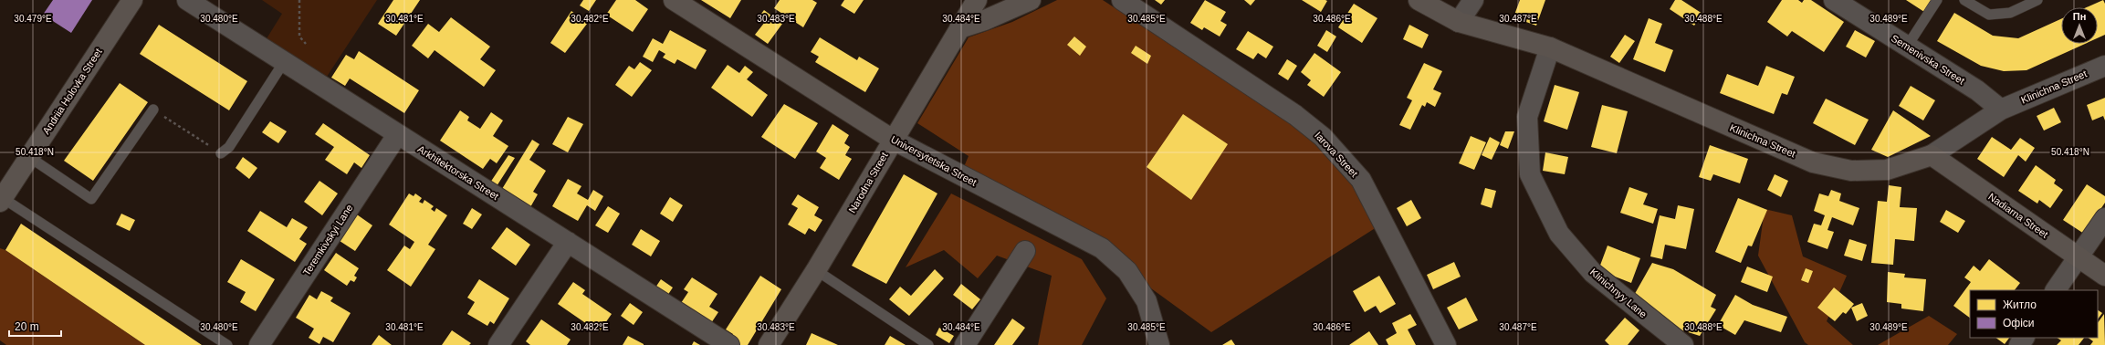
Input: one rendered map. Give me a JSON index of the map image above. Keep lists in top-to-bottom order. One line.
{"streets":{"street":["Semenivska Street","Klinichna Street","Andriia Holovka Street","Iarova Street","Universytetska Street","Arkhitektorska Street","Narodna Street","Nadiarna Street","Teremkivskyi Lane","Klinichnyy Lane"]},"crossings":[["Semenivska Street","Klinichna Street"],["Klinichna Street","Nadiarna Street"],["Klinichna Street","Klinichnyy Lane"],["Universytetska Street","Narodna Street"],["Arkhitektorska Street","Teremkivskyi Lane"]],"legend":["Житло","Офіси"],"scale_bar":"20 m","north":"top","coordinates":["30.479°E","30.480°E","30.481°E","30.482°E","30.483°E","30.484°E","30.485°E","30.486°E","30.487°E","30.488°E","30.489°E","50.418°N"]}
